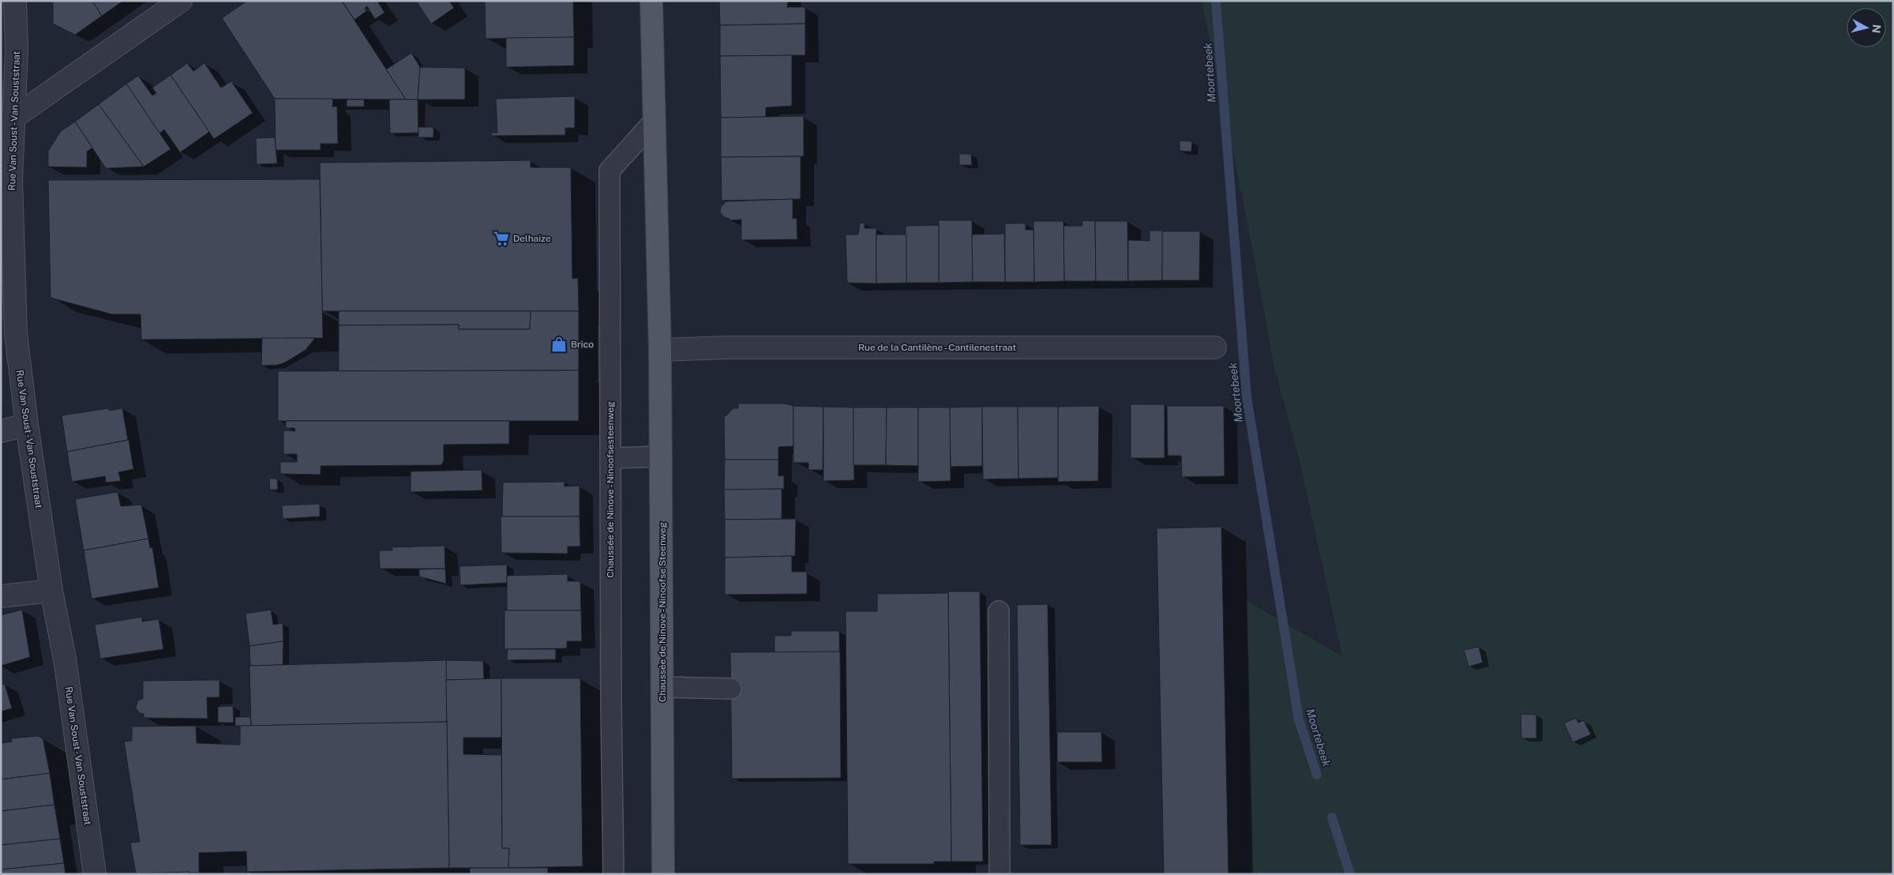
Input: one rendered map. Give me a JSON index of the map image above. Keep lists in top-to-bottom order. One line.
{"streets":{"main road":["Chaussée de Ninove - Ninoofse Steenweg"],"street":["Rue Van Soust - Van Souststraat","Rue de la Cantilène - Cantilenestraat"],"lane":["Chaussée de Ninove - Ninoofsesteenweg"]},"crossings":[["Rue de la Cantilène - Cantilenestraat","Chaussée de Ninove - Ninoofse Steenweg"]],"water":["Moortebeek"],"places":{"supermarket":["Delhaize"],"shop":["Brico"]},"north":"right"}
